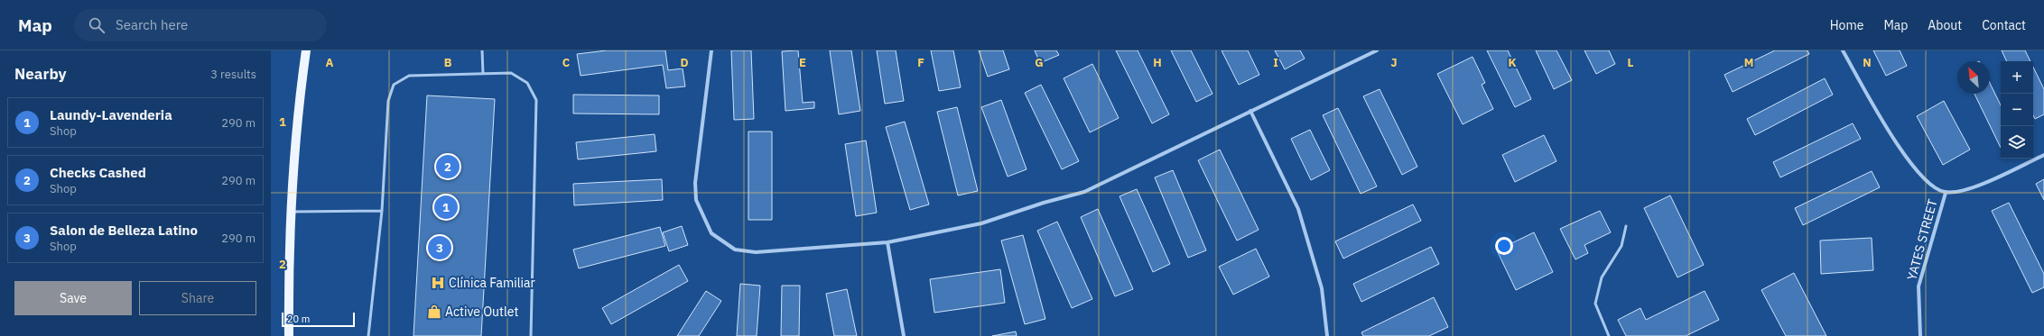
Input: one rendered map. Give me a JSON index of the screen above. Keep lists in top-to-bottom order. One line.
{"streets":{"street":["YATES STREET"]},"places":{"hospital":["Clínica Familiar"],"shop":["Active Outlet"]},"scale_bar":"20 m","north":"top left","page":{"header":"Map","search":"Search here","nav":["Home","Map","About","Contact"],"heading":["Nearby","3 results"],"map_buttons":["+","−"],"list":[{"mark":"1","name":"Laundy-Lavenderia","note":"Shop","value":"290 m"},{"mark":"2","name":"Checks Cashed","note":"Shop","value":"290 m"},{"mark":"3","name":"Salon de Belleza Latino","note":"Shop","value":"290 m"}],"pins":["2","1","3"],"buttons":["Save","Share"],"scale":"20 m"},"grid":{"columns":["A","B","C","D","E","F","G","H","I","J","K","L","M","N"],"rows":["1","2"]}}
